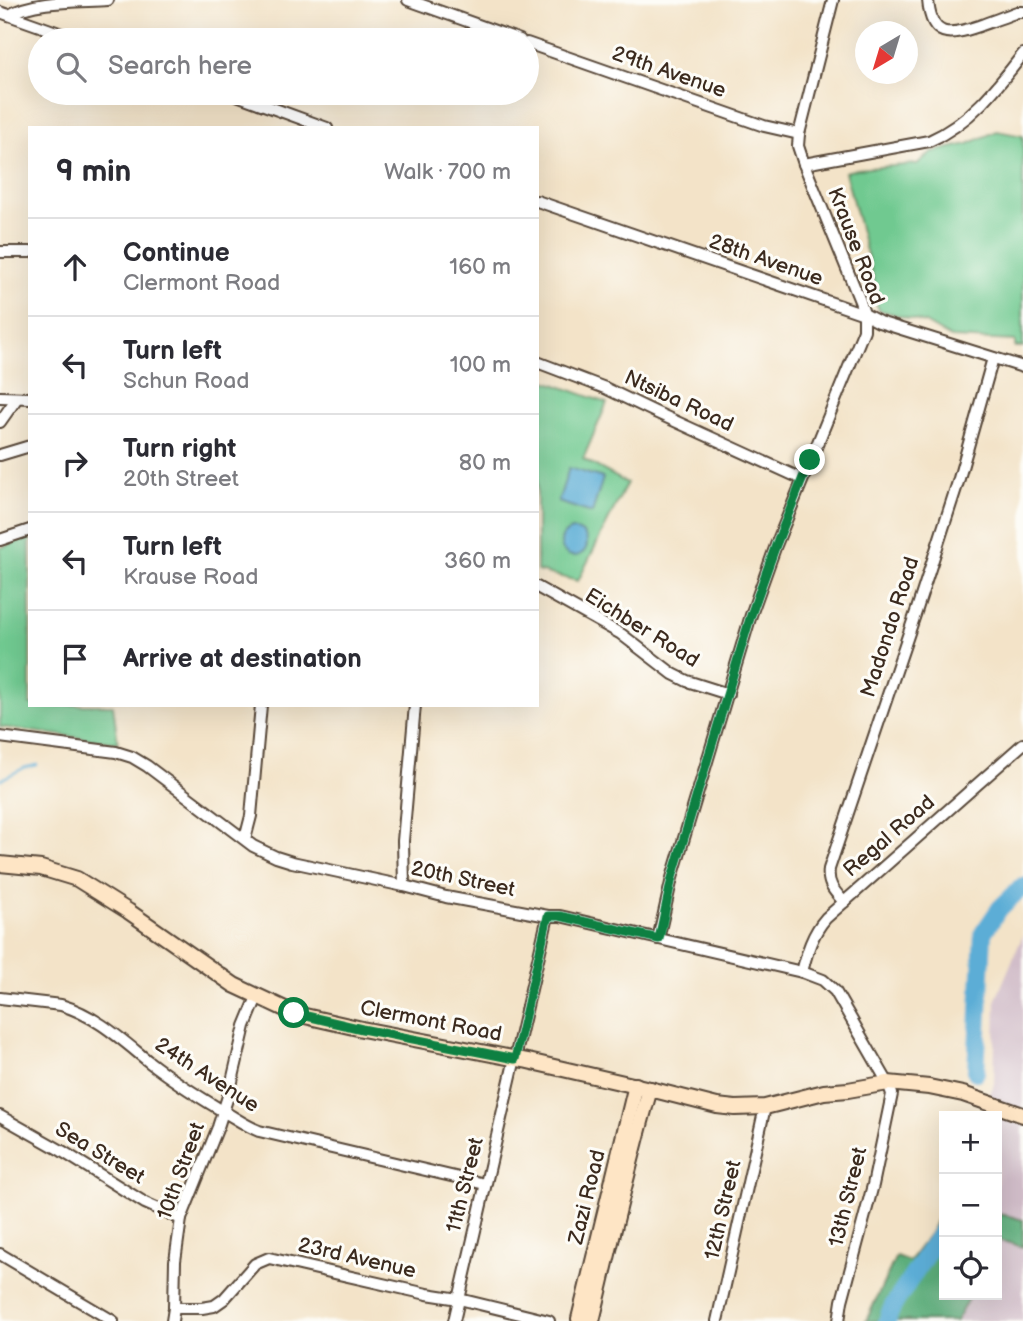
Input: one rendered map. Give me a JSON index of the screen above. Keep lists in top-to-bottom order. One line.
{"streets":{"street":["29th Avenue","Krause Road","28th Avenue","Ntsiba Road","Madondo Road","Eichber Road","Regal Road","20th Street","Clermont Road","24th Avenue","Sea Street","10th Street","11th Street","Zazi Road","13th Street","12th Street","23rd Avenue"]},"crossings":[["29th Avenue","Krause Road"],["Krause Road","28th Avenue"],["Krause Road","Ntsiba Road"],["Krause Road","Eichber Road"],["Krause Road","20th Street"],["28th Avenue","Madondo Road"],["Madondo Road","Regal Road"],["Regal Road","20th Street"],["20th Street","Clermont Road"],["20th Street","11th Street"],["20th Street","13th Street"],["Clermont Road","10th Street"],["Clermont Road","11th Street"],["Clermont Road","Zazi Road"],["Clermont Road","13th Street"],["Clermont Road","12th Street"],["24th Avenue","10th Street"],["24th Avenue","11th Street"],["Sea Street","10th Street"],["10th Street","23rd Avenue"],["11th Street","23rd Avenue"]],"north":"bottom left","page":{"search":"Search here","heading":["9 min","Walk · 700 m"],"list":[["Continue","Clermont Road","160 m"],["Turn left","Schun Road","100 m"],["Turn right","20th Street","80 m"],["Turn left","Krause Road","360 m"],"Arrive at destination"],"map_buttons":["+","−"]}}
